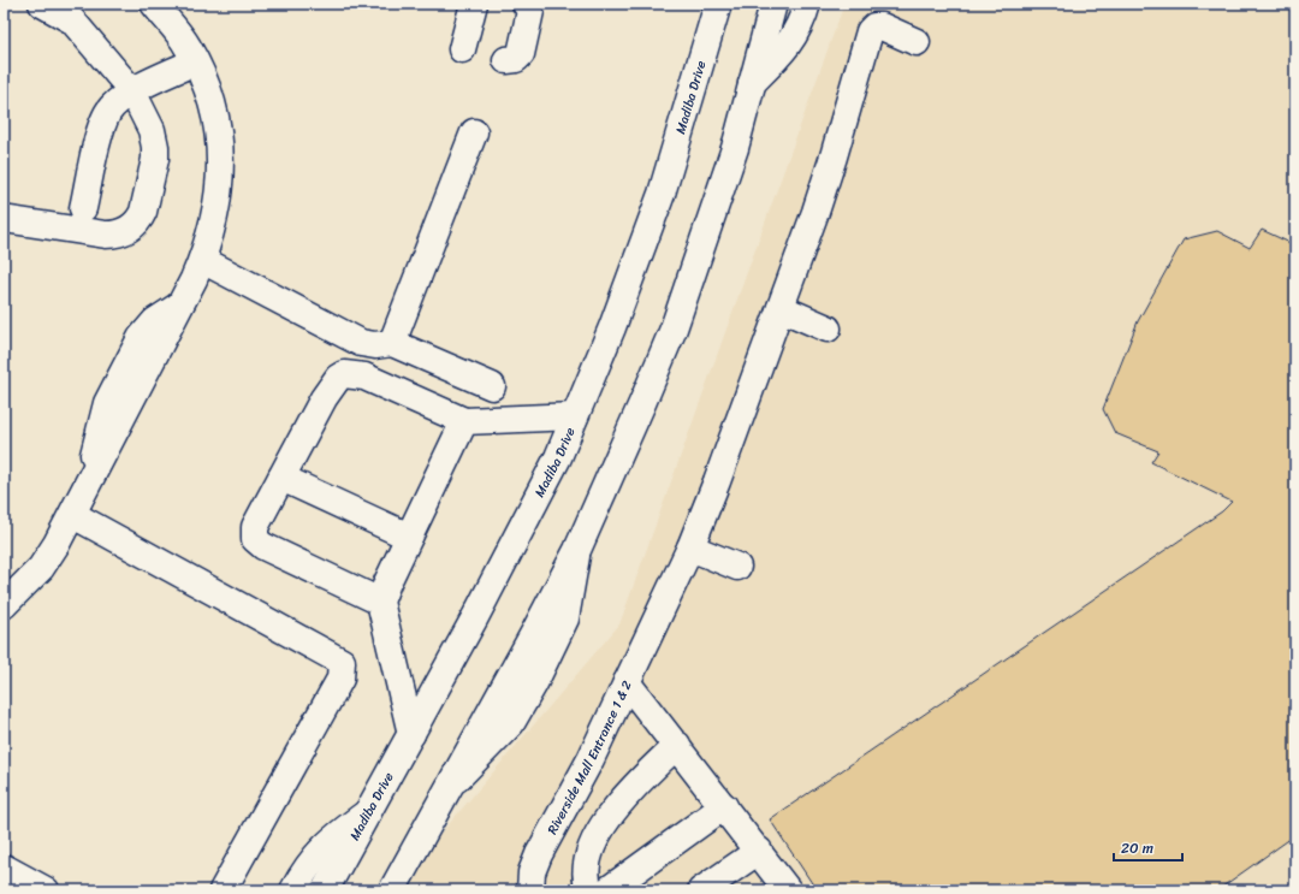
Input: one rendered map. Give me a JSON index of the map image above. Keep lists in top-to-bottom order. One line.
{"streets":{"main road":["Madiba Drive","Riverside Mall Entrance 1 & 2"]},"scale_bar":"20 m"}
